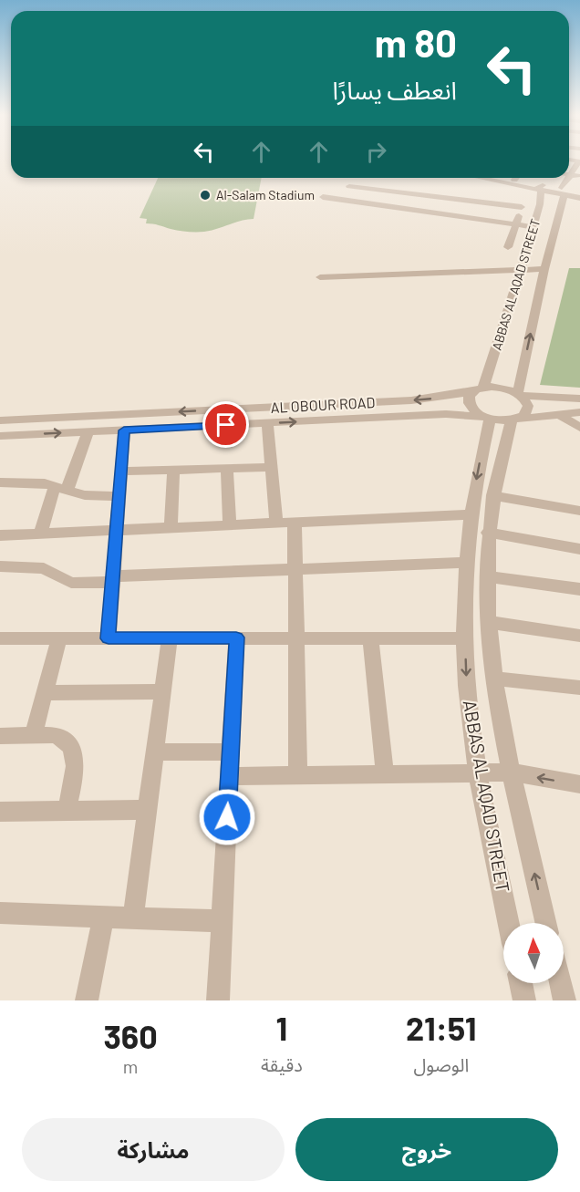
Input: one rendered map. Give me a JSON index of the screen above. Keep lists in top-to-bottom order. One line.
{"streets":{"street":["ABBAS AL AQAD STREET","AL OBOUR ROAD"]},"crossings":[["ABBAS AL AQAD STREET","AL OBOUR ROAD"]],"places":["Al-Salam Stadium"],"north":"top","page":{"turn":["80 m","انعطف يسارًا"],"eta":["21:51","الوصول","1","دقيقة","360","m"],"buttons":["خروج","مشاركة"]}}
